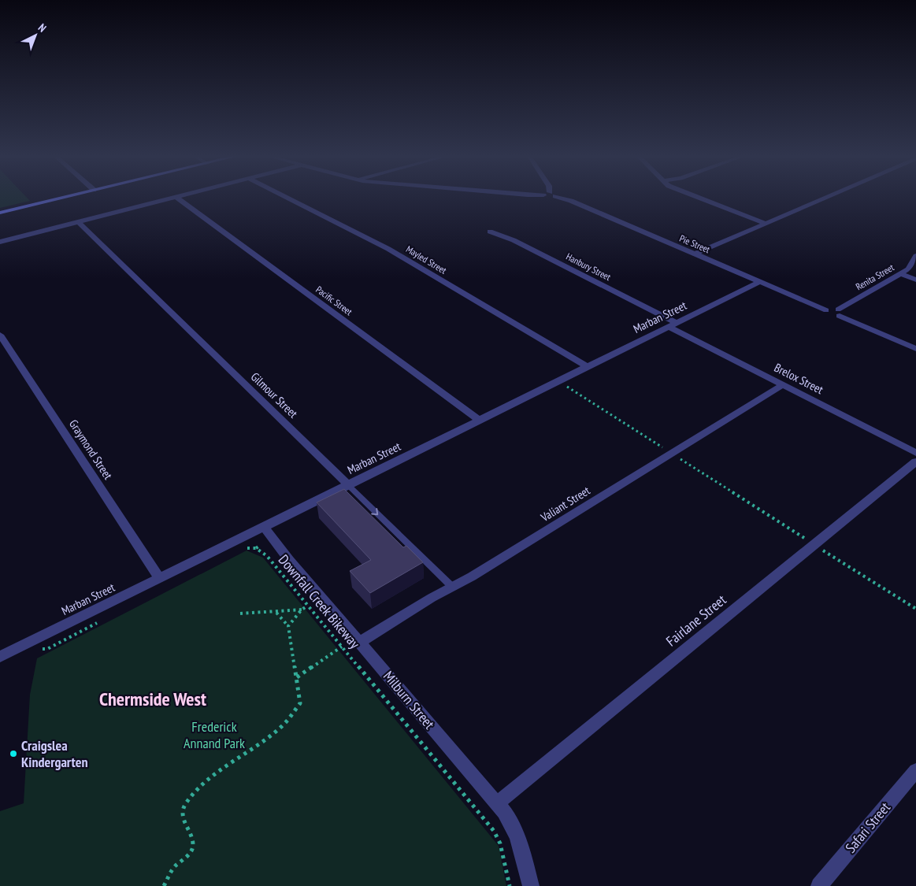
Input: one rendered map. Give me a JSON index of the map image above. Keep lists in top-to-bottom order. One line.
{"streets":{"street":["Pie Street","Mayled Street","Hanbury Street","Renita Street","Pacific Street","Marban Street","Brelox Street","Gilmour Street","Graymond Street","Valiant Street","Fairlane Street","Milburn Street","Safari Street"],"path":["Downfall Creek Bikeway"]},"crossings":[["Pie Street","Renita Street"],["Pie Street","Marban Street"],["Mayled Street","Marban Street"],["Hanbury Street","Marban Street"],["Hanbury Street","Brelox Street"],["Pacific Street","Marban Street"],["Marban Street","Brelox Street"],["Marban Street","Gilmour Street"],["Marban Street","Graymond Street"],["Marban Street","Milburn Street"],["Brelox Street","Valiant Street"],["Gilmour Street","Valiant Street"],["Valiant Street","Milburn Street"],["Fairlane Street","Milburn Street"]],"districts":["Chermside West"],"parks":["Frederick Annand Park"],"places":["Craigslea Kindergarten"],"north":"top right"}
